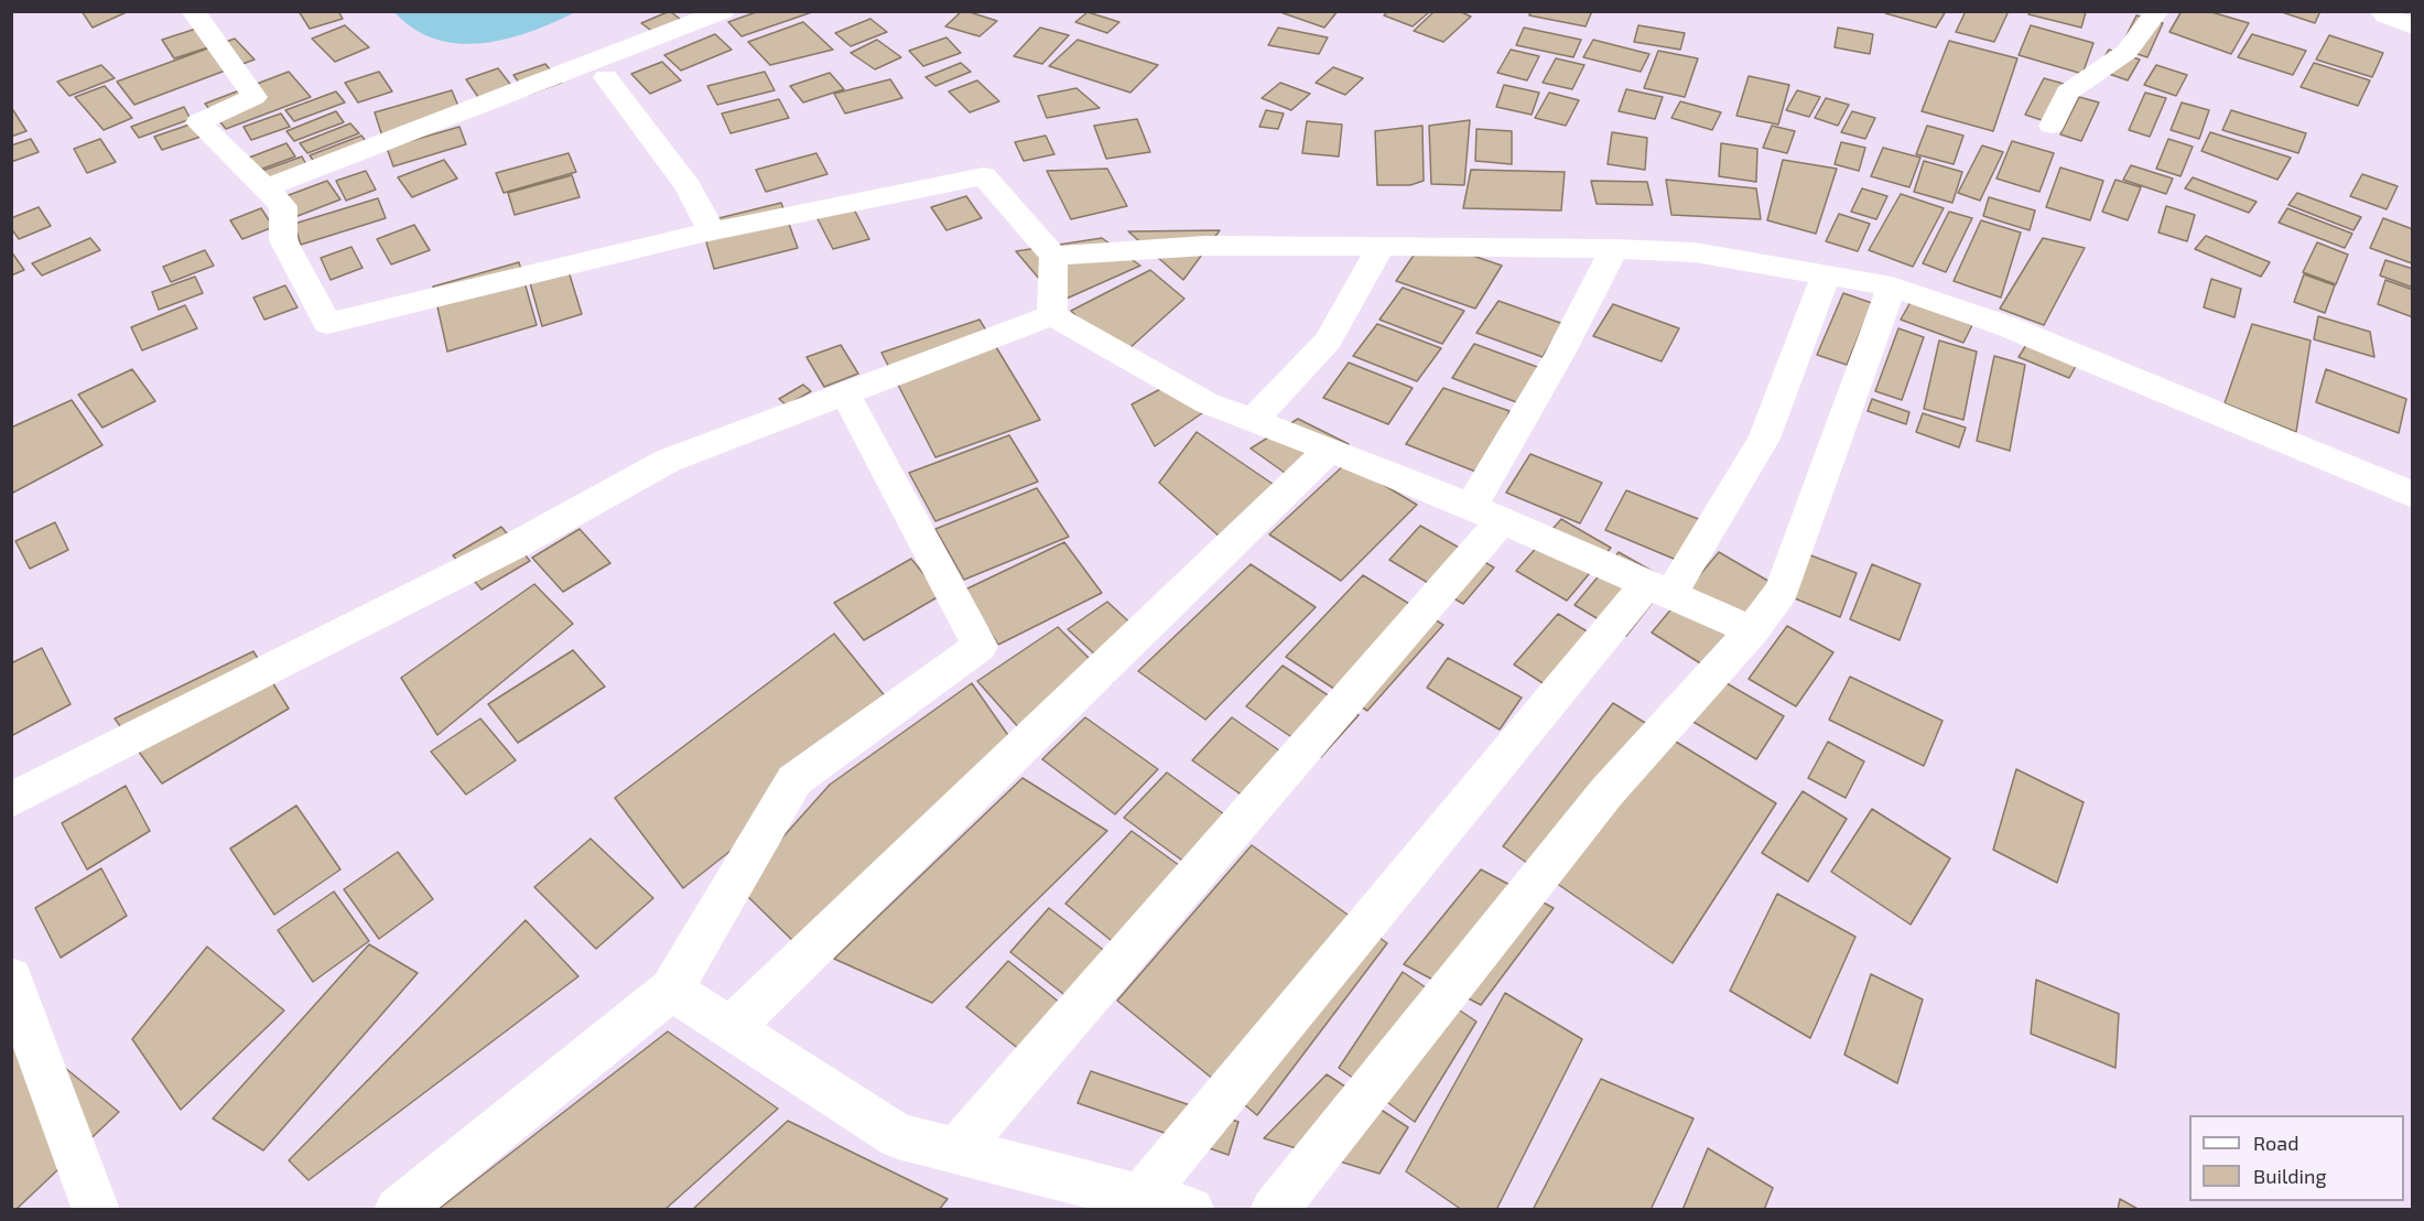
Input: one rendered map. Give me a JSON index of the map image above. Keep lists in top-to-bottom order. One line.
{"legend":["Road","Building"]}
